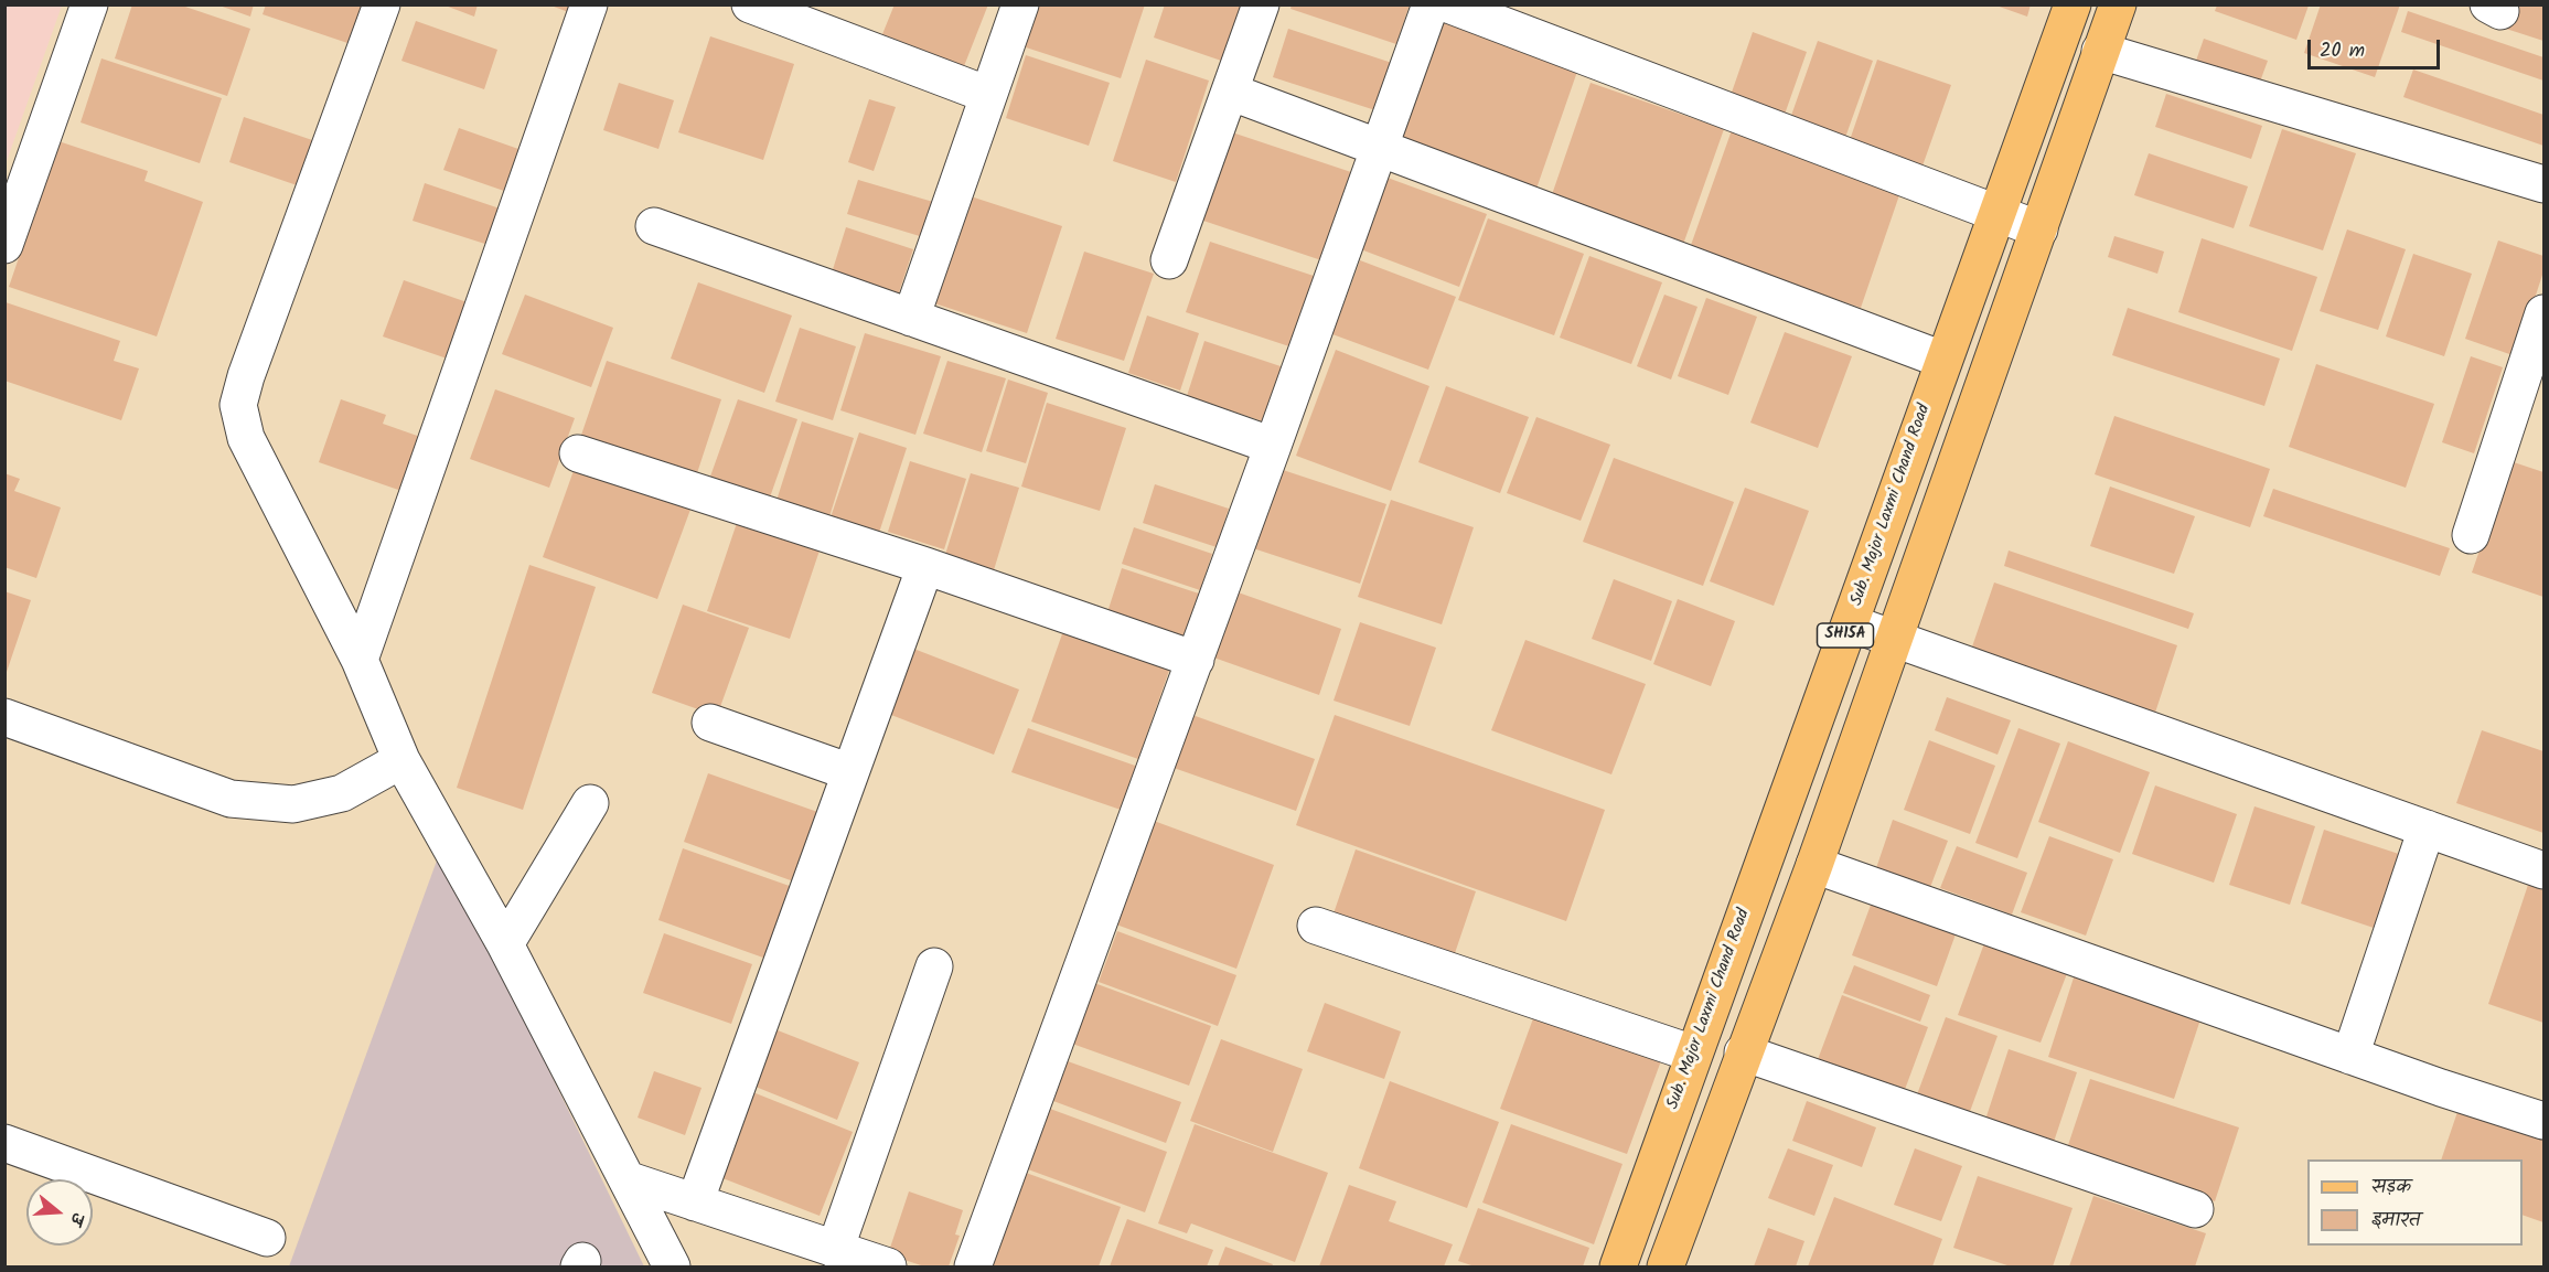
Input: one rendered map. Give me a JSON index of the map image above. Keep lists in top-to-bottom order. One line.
{"streets":{"main road":["Sub. Major Laxmi Chand Road","SH15A"]},"legend":["सड़क","इमारत"],"scale_bar":"20 m","north":"right"}
